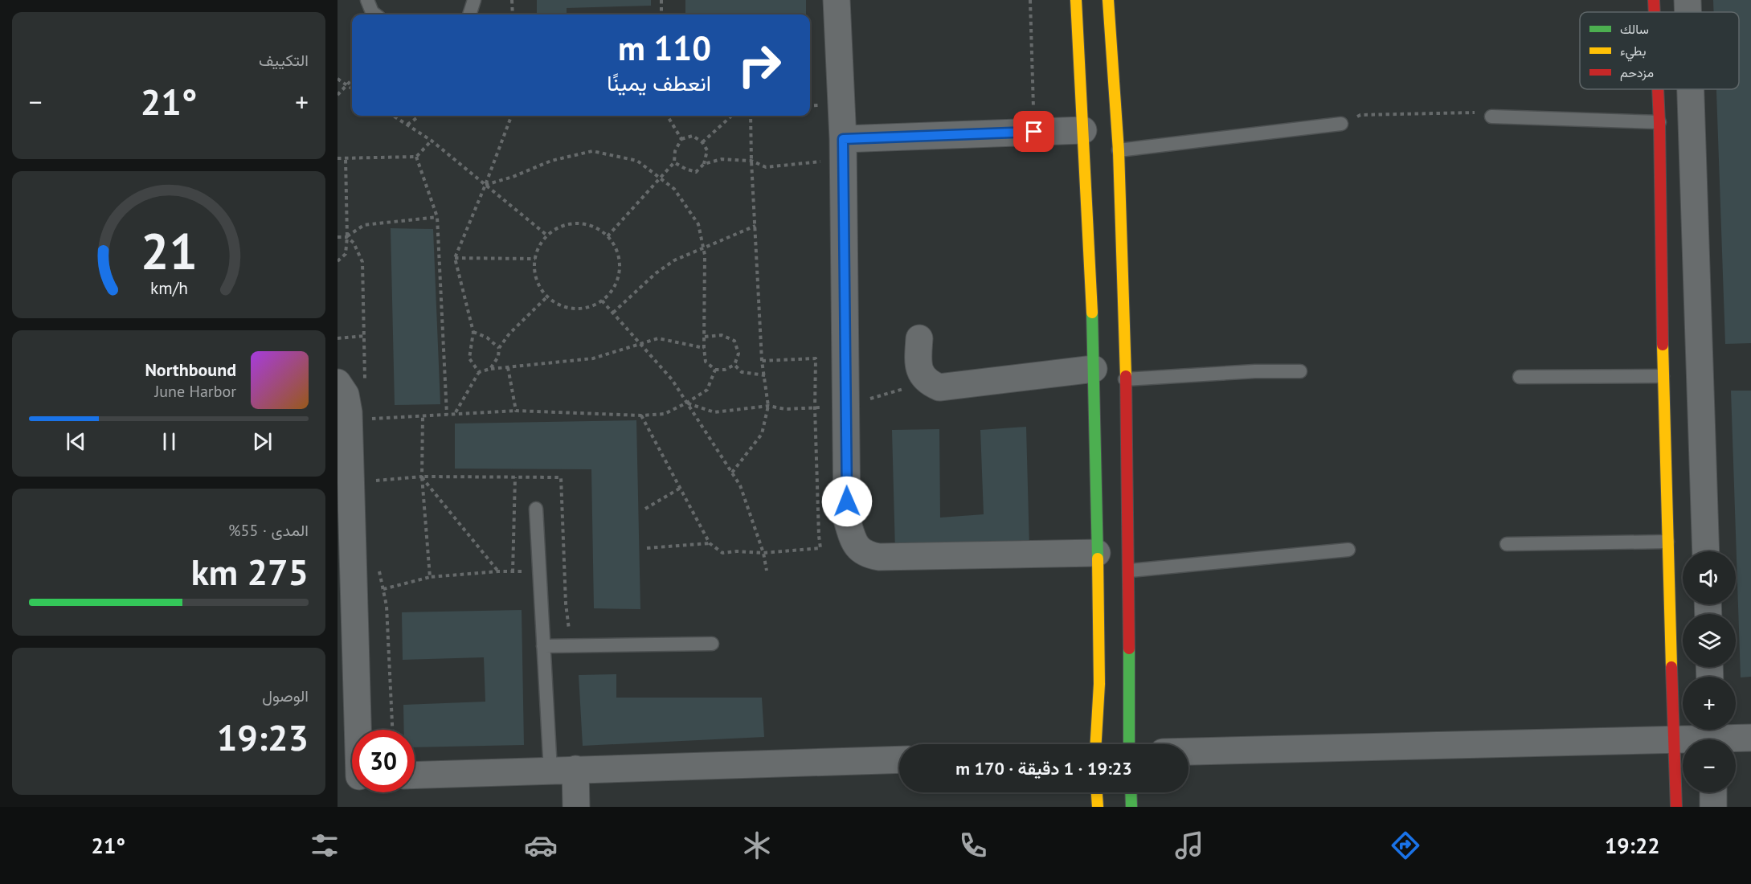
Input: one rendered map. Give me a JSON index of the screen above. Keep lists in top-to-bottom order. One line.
{"legend":["سالك","بطيء","مزدحم"],"page":{"tile":["التكييف",["المدى · 55%","275 km"],["الوصول","19:23"]],"turn":["110 m","انعطف يمينًا"],"heat":["−","21°","+"],"song":["Northbound","June Harbor"],"map_buttons":["+","−"],"limit":"30","trip":"19:23 · 1 دقيقة · 170 m","tabs":["19:22","21°"],"gauge":["21","km/h"]}}
